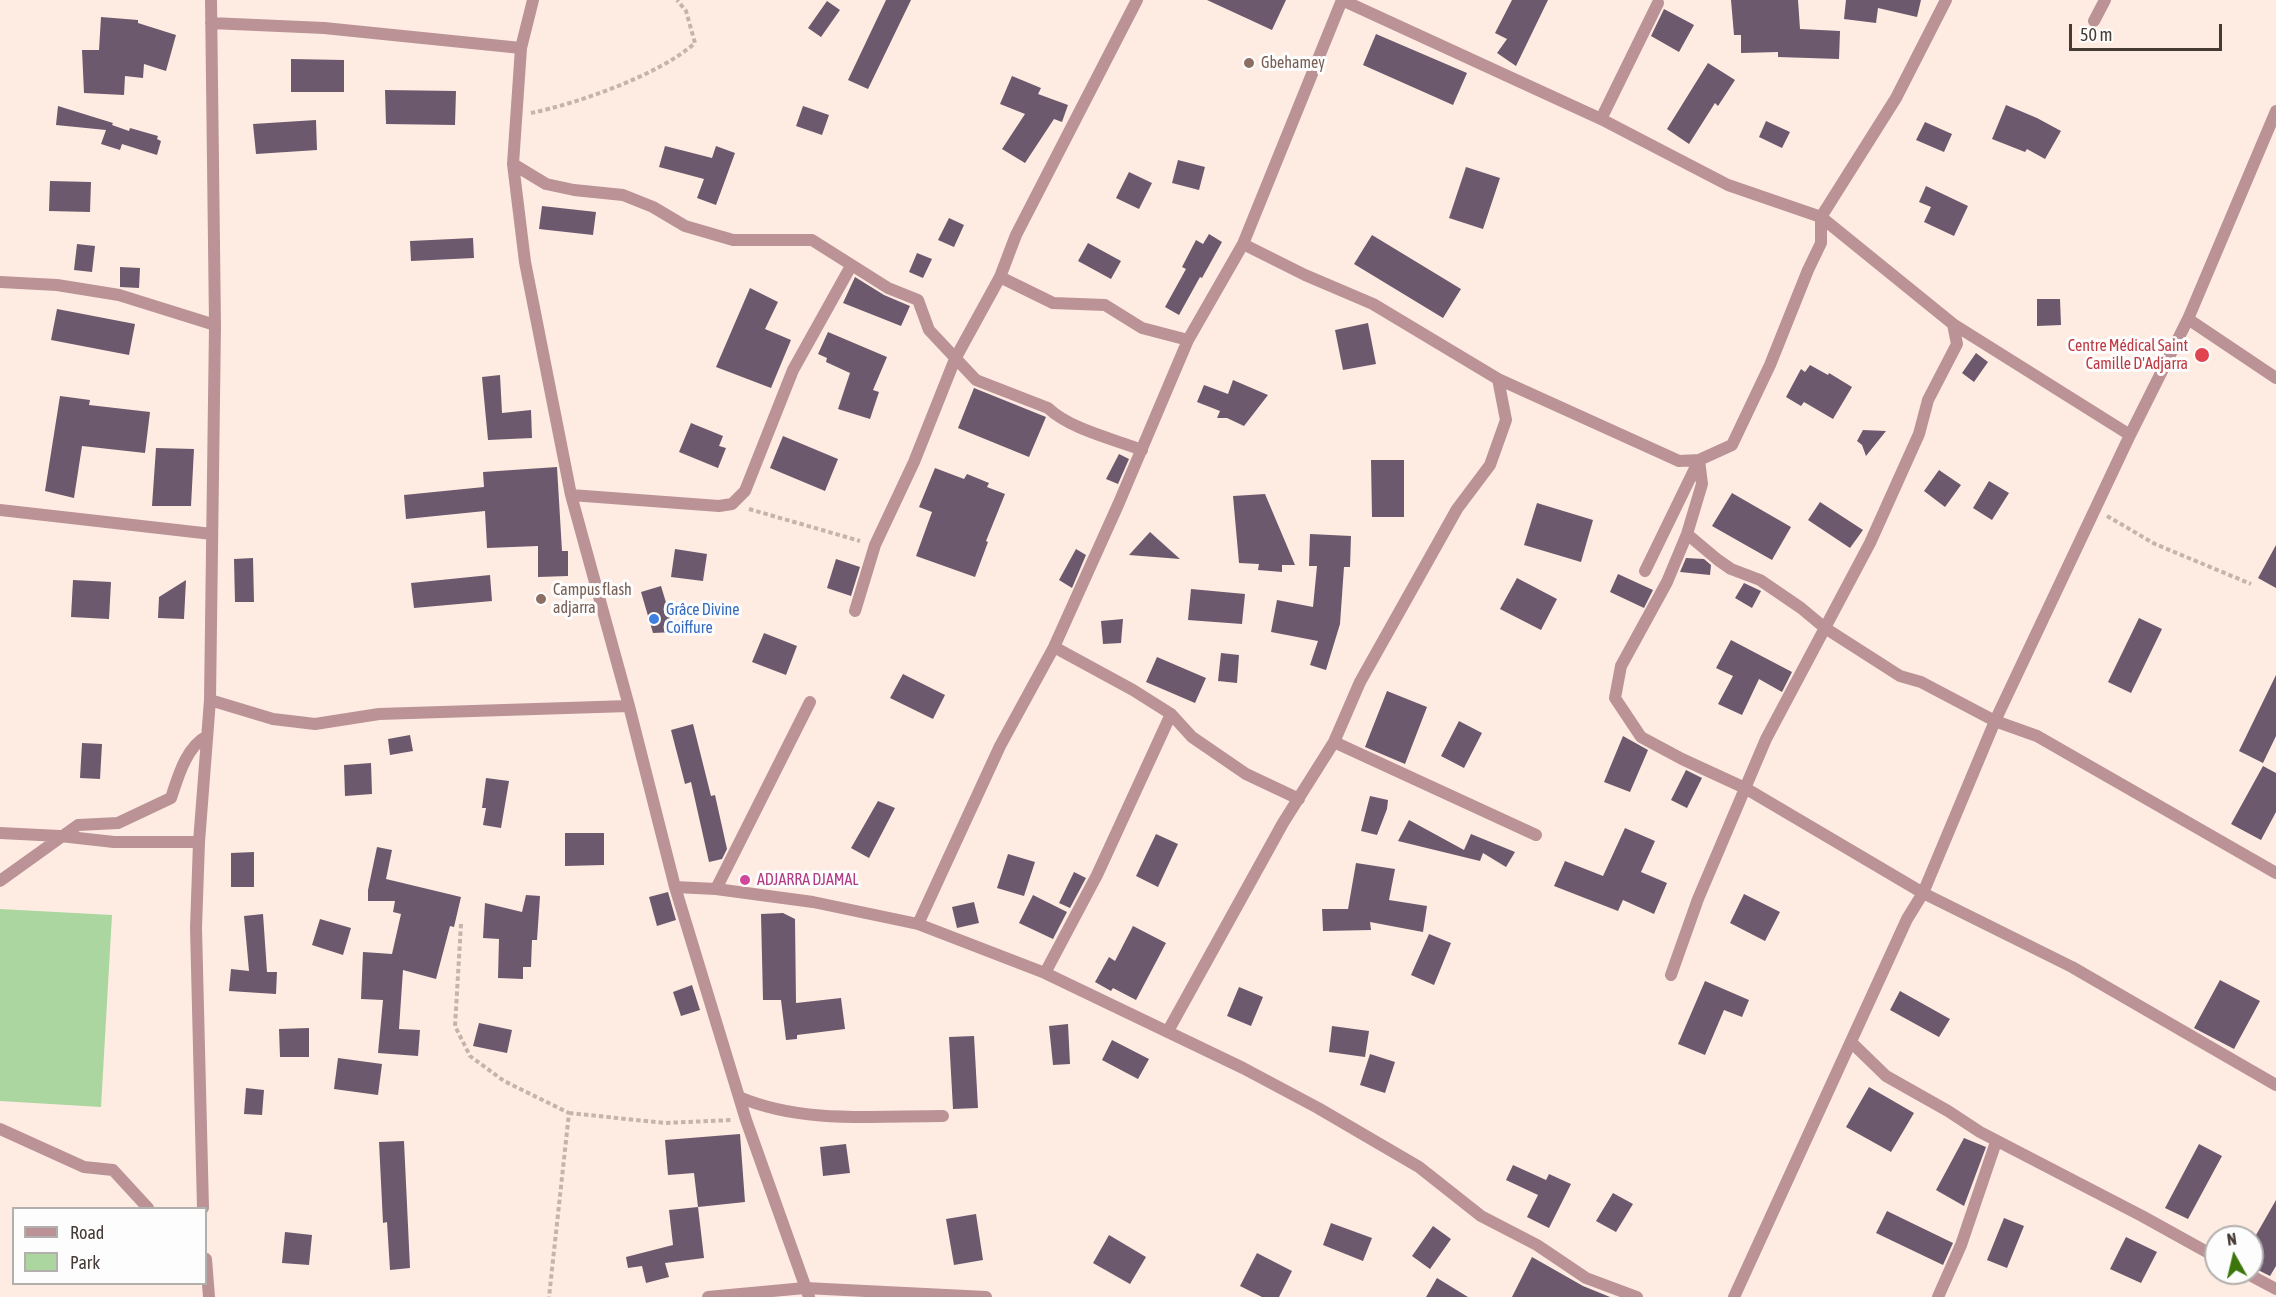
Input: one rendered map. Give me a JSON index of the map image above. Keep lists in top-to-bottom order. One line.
{"places":["Gbehamey","Centre Médical Saint Camille D'Adjarra","Campus flash adjarra","Grâce Divine Coiffure","ADJARRA DJAMAL"],"legend":["Road","Park"],"scale_bar":"50 m","north":"top"}
